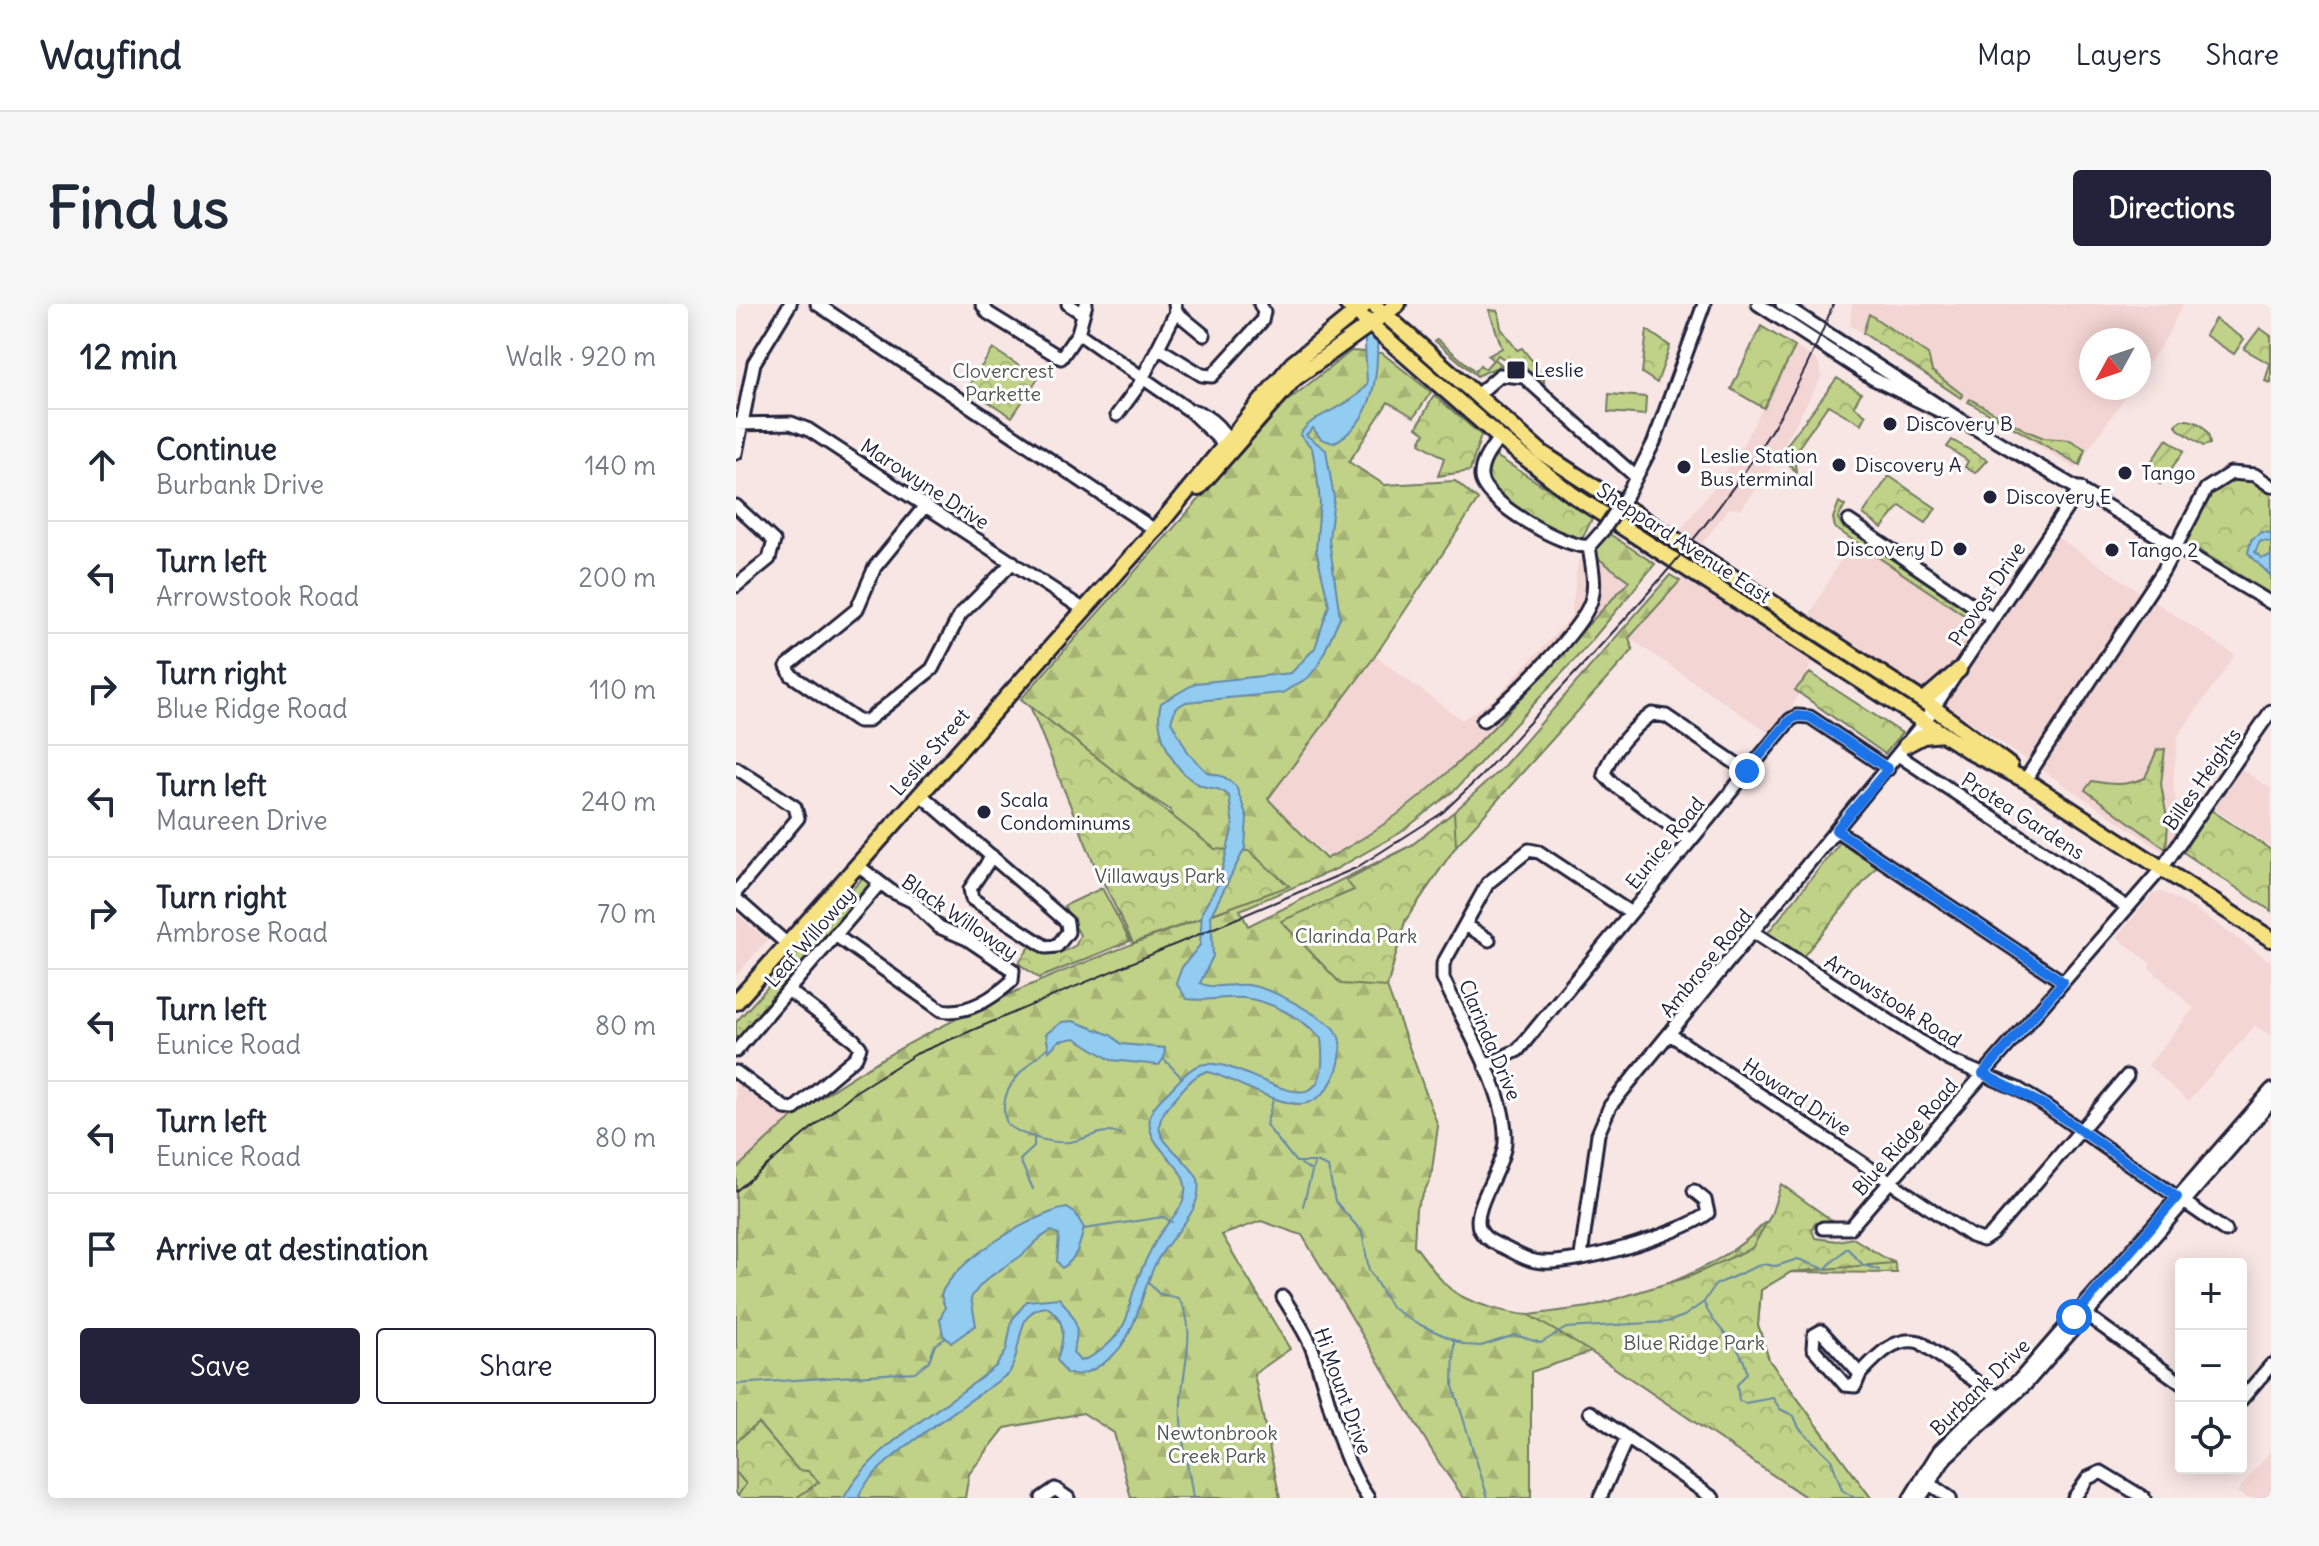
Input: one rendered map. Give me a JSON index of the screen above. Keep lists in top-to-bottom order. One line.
{"streets":{"main road":["Sheppard Avenue East","Leslie Street"],"street":["Marowyne Drive","Provost Drive","Billes Heights","Protea Gardens","Eunice Road","Black Willoway","Leaf Willoway","Ambrose Road","Arrowstook Road","Clarinda Drive","Howard Drive","Blue Ridge Road","Burbank Drive","Hi Mount Drive"]},"crossings":[["Marowyne Drive","Leslie Street"],["Sheppard Avenue East","Leslie Street"],["Sheppard Avenue East","Billes Heights"],["Sheppard Avenue East","Ambrose Road"],["Sheppard Avenue East","Blue Ridge Road"],["Leslie Street","Black Willoway"],["Billes Heights","Blue Ridge Road"],["Protea Gardens","Ambrose Road"],["Protea Gardens","Blue Ridge Road"],["Eunice Road","Ambrose Road"],["Eunice Road","Clarinda Drive"],["Black Willoway","Leaf Willoway"],["Ambrose Road","Arrowstook Road"],["Ambrose Road","Clarinda Drive"],["Ambrose Road","Howard Drive"],["Arrowstook Road","Howard Drive"],["Arrowstook Road","Blue Ridge Road"],["Arrowstook Road","Burbank Drive"],["Howard Drive","Blue Ridge Road"]],"parks":["Clovercrest Parkette","Villaways Park","Clarinda Park","Blue Ridge Park","Newtonbrook Creek Park"],"places":{"transit":["Leslie"],"other":["Discovery B","Discovery A","Leslie Station Bus terminal","Tango","Discovery E","Discovery D","Tango 2","Scala Condominums"]},"north":"bottom left","page":{"header":"Wayfind","nav":["Map","Layers","Share"],"buttons":["Directions",["Save","Share"]],"title":"Find us","heading":["12 min","Walk · 920 m"],"list":[["Continue","Burbank Drive","140 m"],["Turn left","Arrowstook Road","200 m"],["Turn right","Blue Ridge Road","110 m"],["Turn left","Maureen Drive","240 m"],["Turn right","Ambrose Road","70 m"],["Turn left","Eunice Road","80 m"],["Turn left","Eunice Road","80 m"],"Arrive at destination"],"map_buttons":["+","−"]}}
